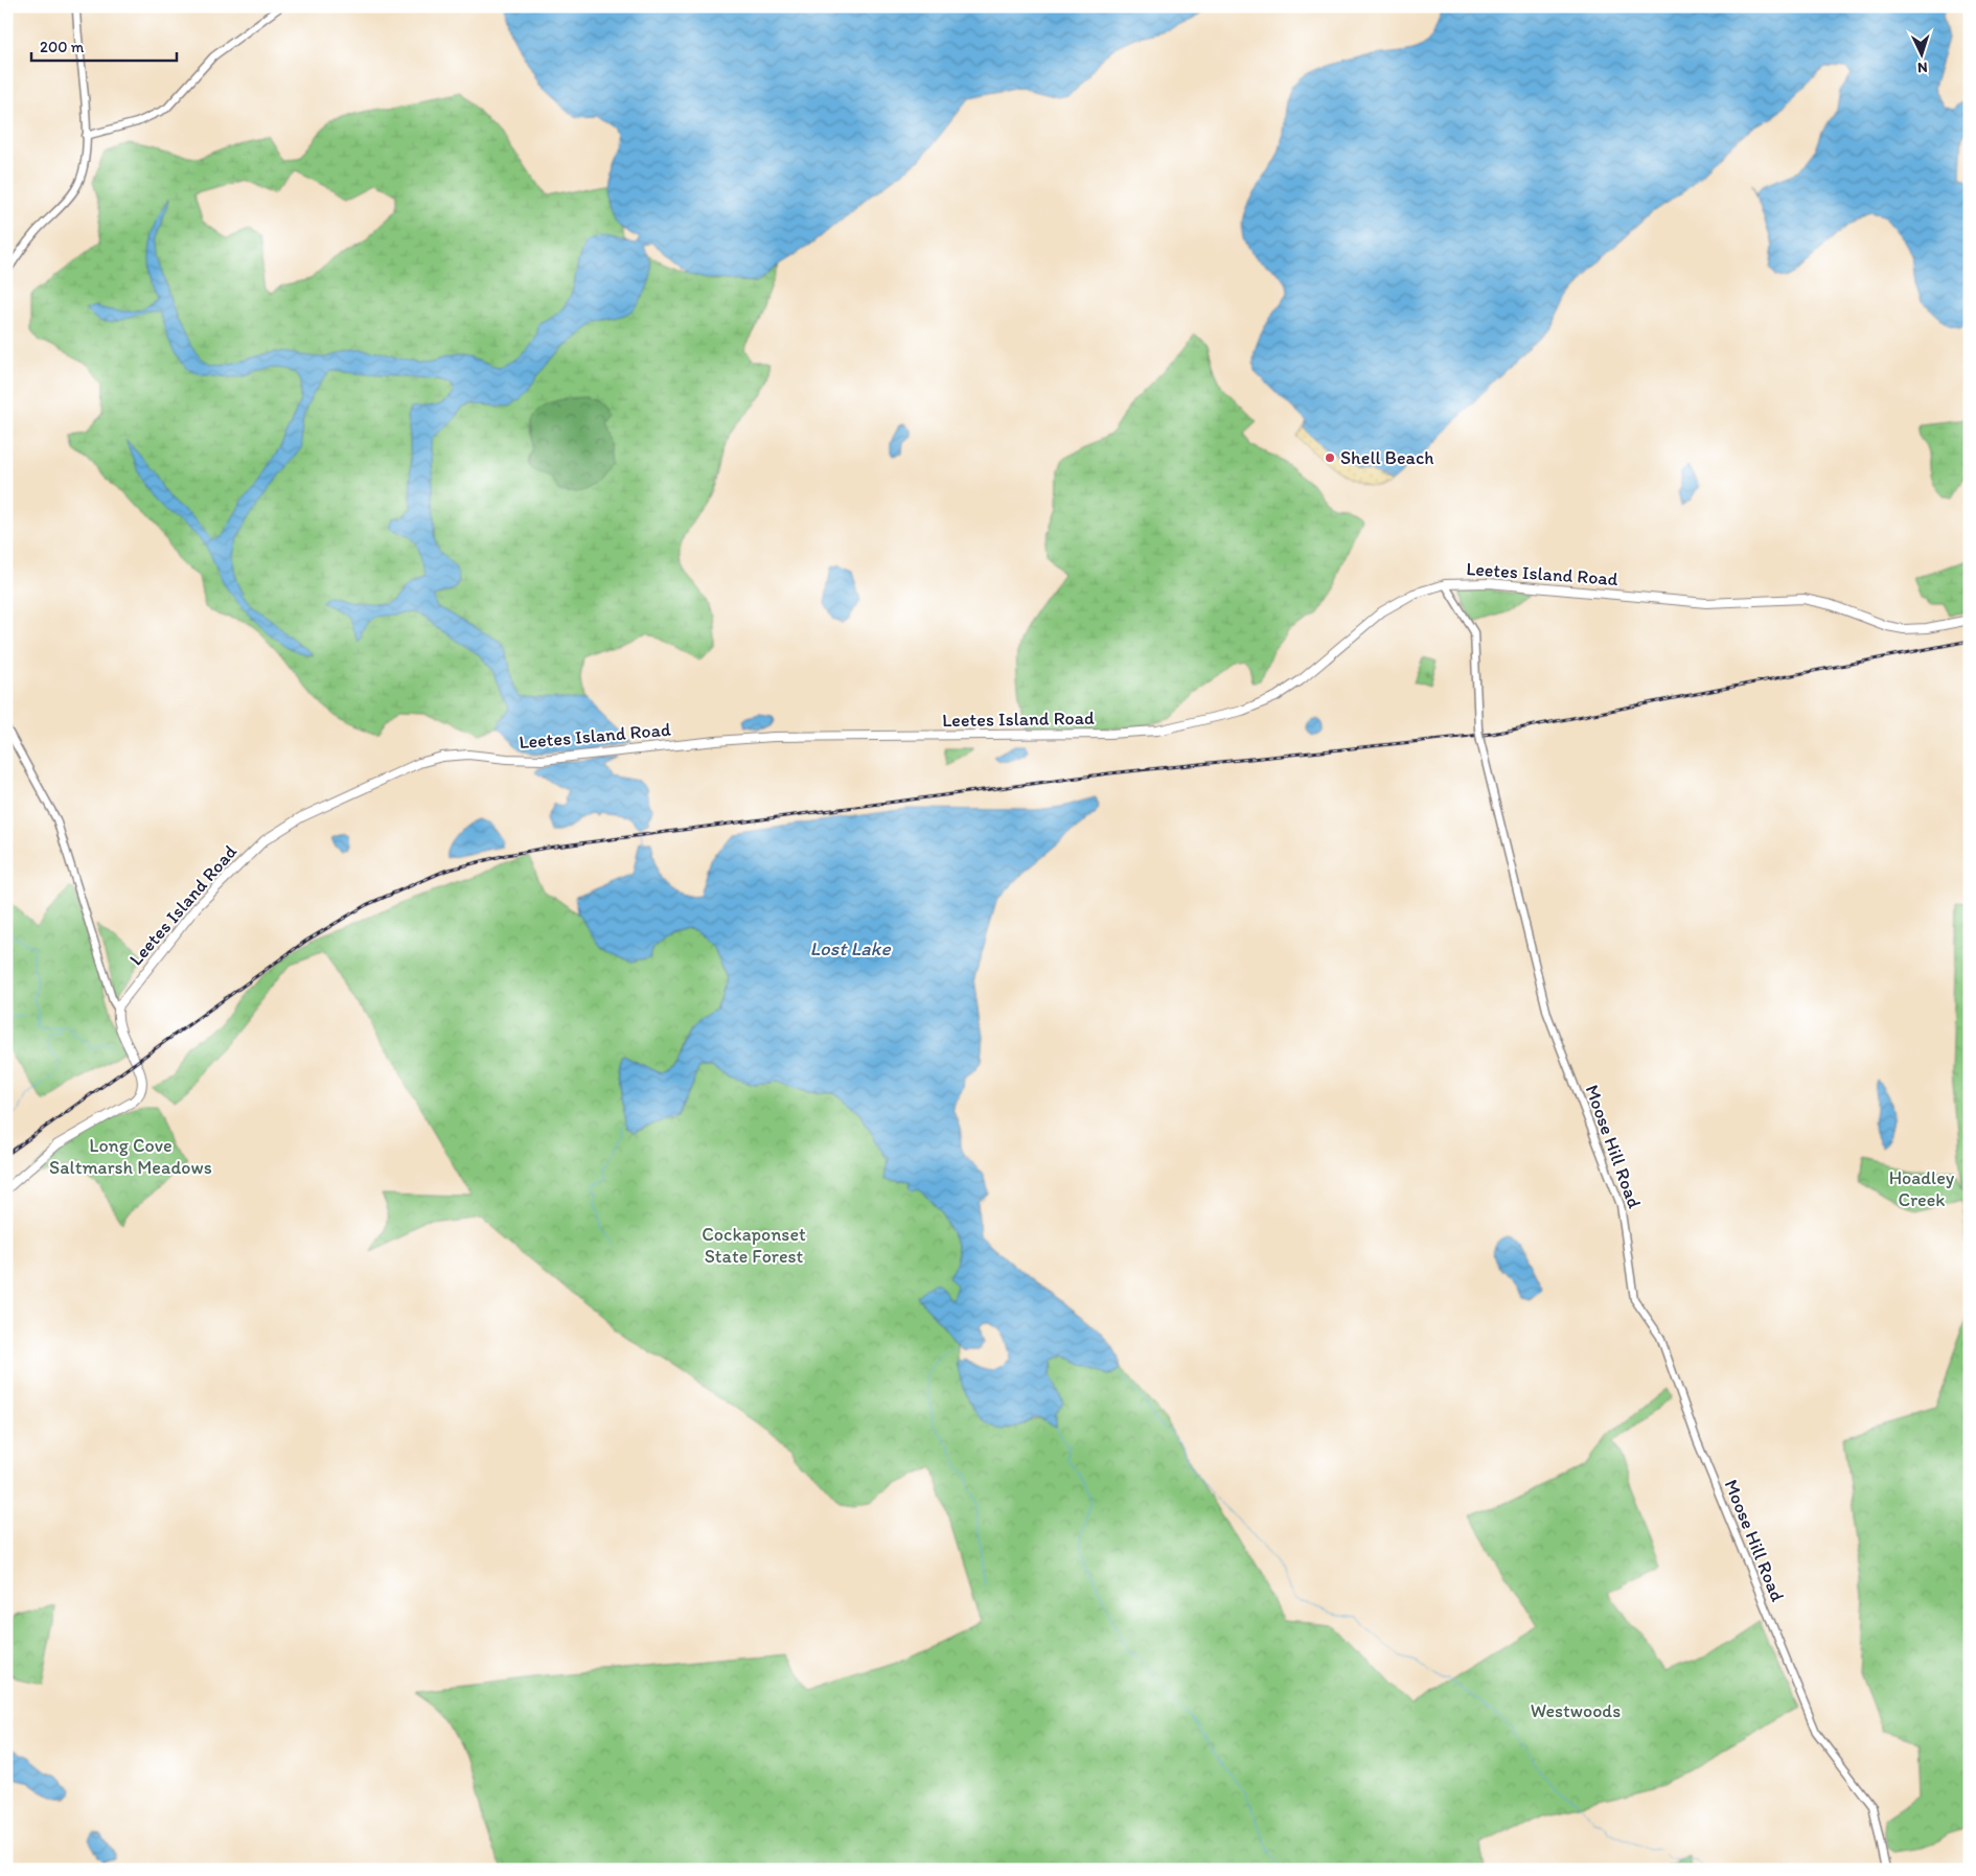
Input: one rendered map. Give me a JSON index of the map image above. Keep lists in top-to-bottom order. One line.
{"streets":{"main road":["Leetes Island Road"],"street":["Moose Hill Road"]},"crossings":[["Leetes Island Road","Moose Hill Road"]],"water":["Lost Lake"],"parks":["Long Cove Saltmarsh Meadows","Hoadley Creek","Cockaponset State Forest","Westwoods"],"places":["Shell Beach"],"scale_bar":"200 m","north":"bottom"}
